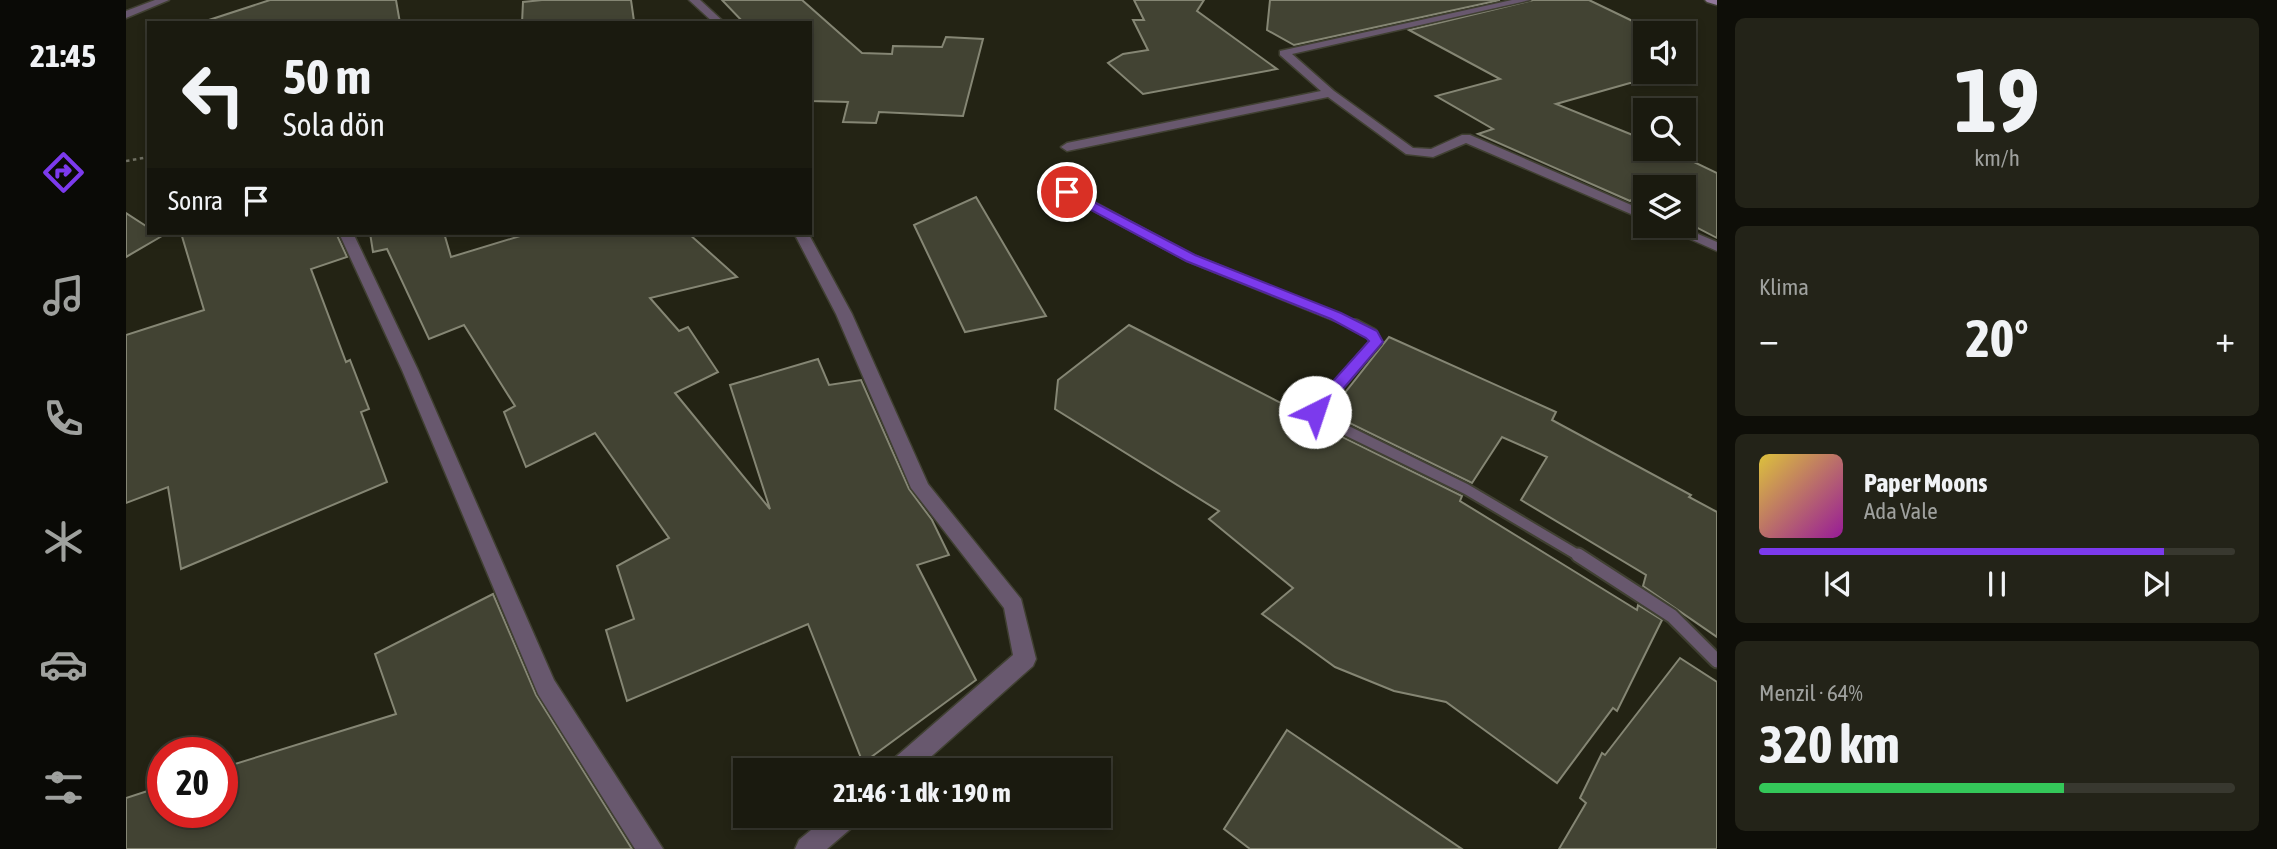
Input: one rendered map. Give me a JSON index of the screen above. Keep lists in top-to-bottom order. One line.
{"page":{"tabs":"21:45","tile":[["19","km/h"],"Klima",["Menzil · 64%","320 km"]],"turn":["50 m","Sola dön"],"then":"Sonra","heat":["−","20°","+"],"song":["Paper Moons","Ada Vale"],"limit":"20","trip":"21:46 · 1 dk · 190 m"}}
